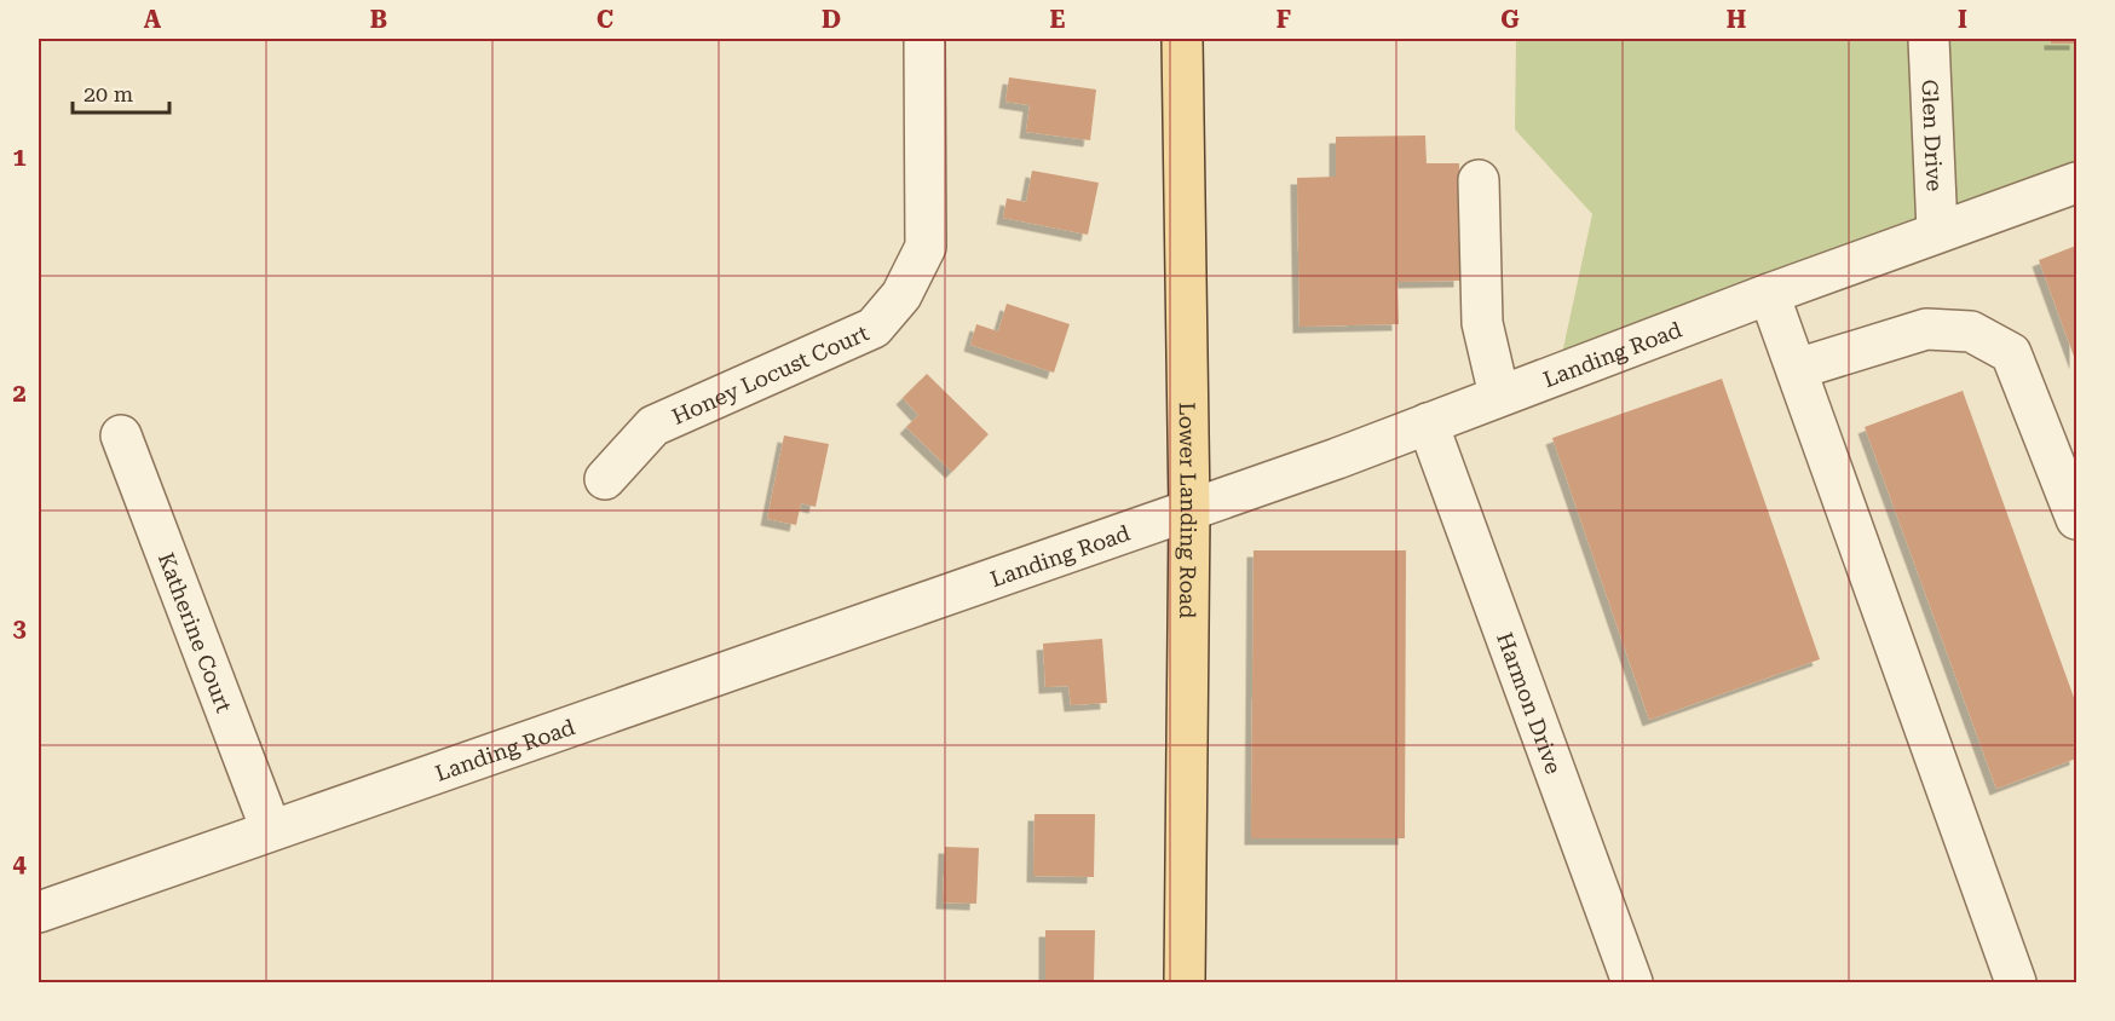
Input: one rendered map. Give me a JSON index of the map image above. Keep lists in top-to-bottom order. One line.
{"streets":{"main road":["Lower Landing Road"],"street":["Glen Drive","Landing Road","Honey Locust Court","Katherine Court","Harmon Drive"]},"crossings":[["Glen Drive","Landing Road"],["Landing Road","Lower Landing Road"],["Landing Road","Katherine Court"],["Landing Road","Harmon Drive"]],"scale_bar":"20 m","grid":{"columns":["A","B","C","D","E","F","G","H","I"],"rows":["1","2","3","4"]}}
